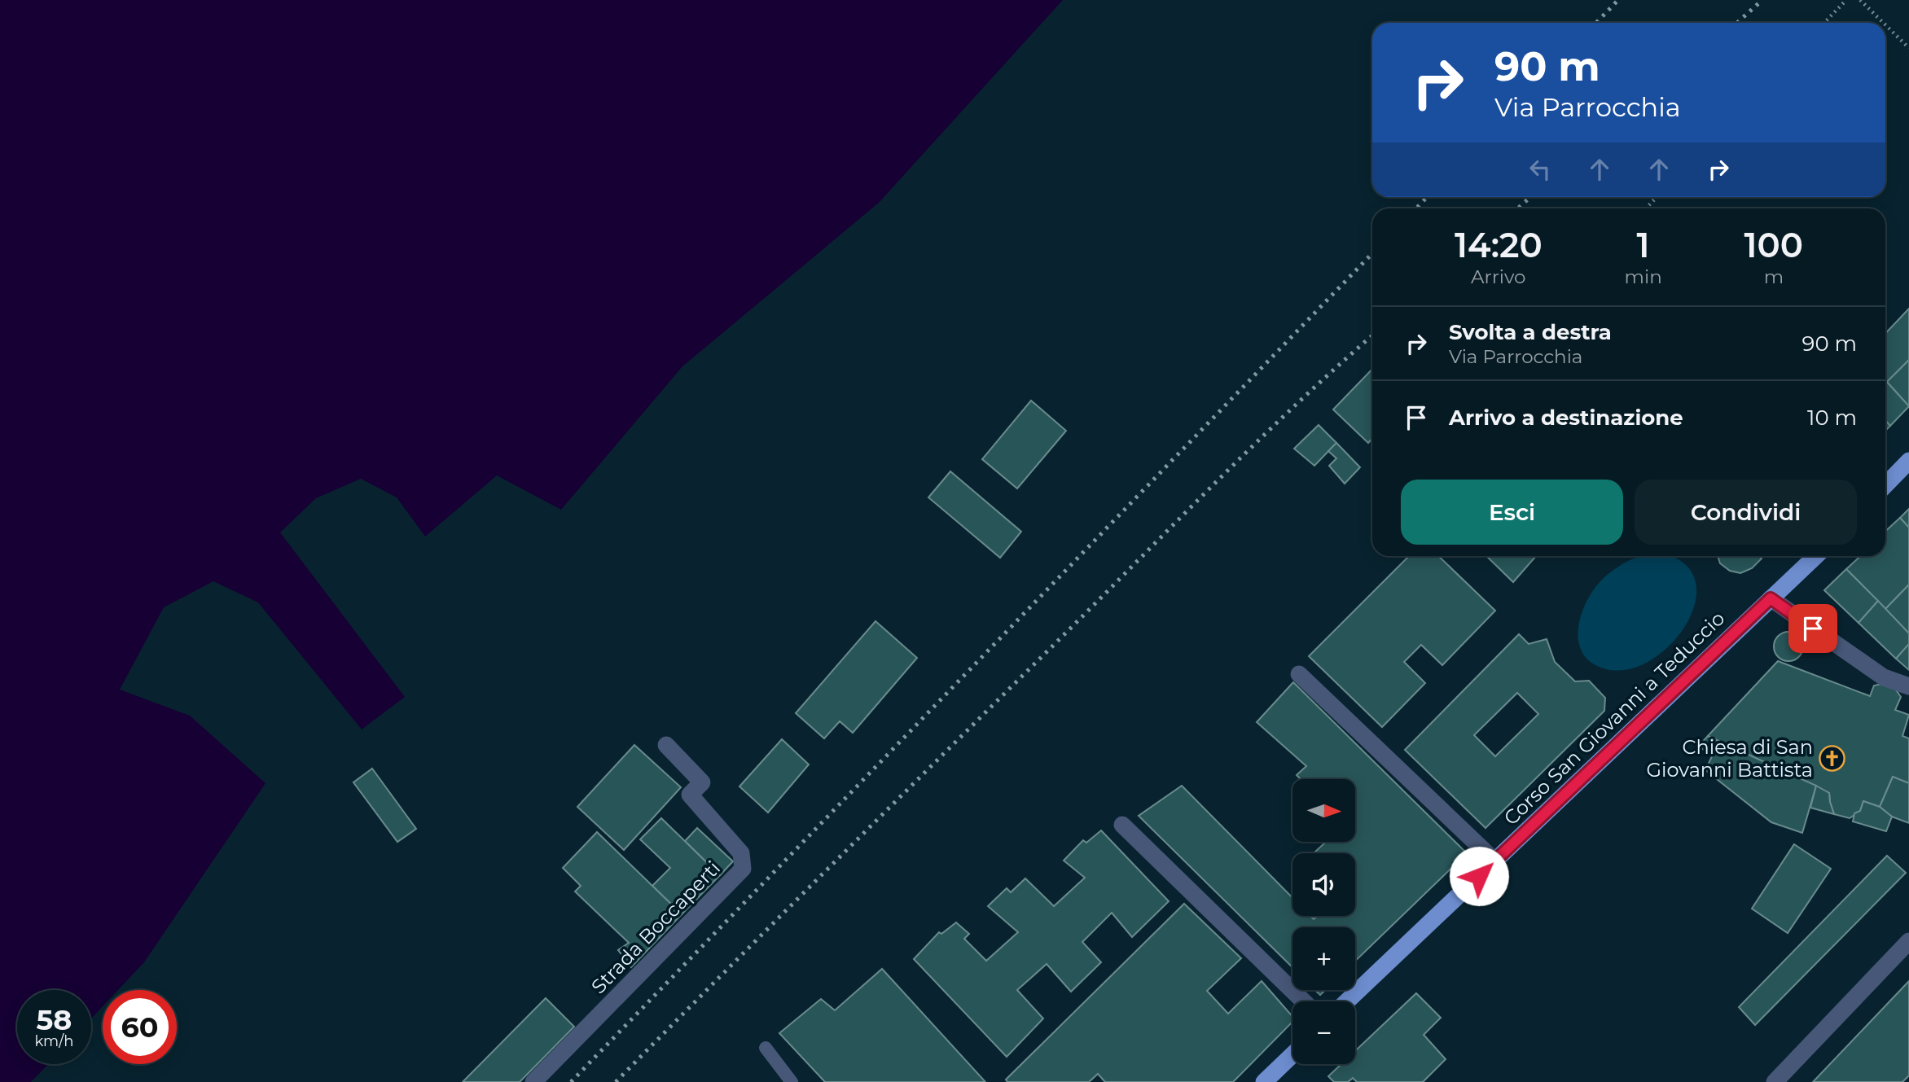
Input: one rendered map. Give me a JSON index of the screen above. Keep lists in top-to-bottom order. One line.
{"streets":{"main road":["Corso San Giovanni a Teduccio"],"street":["Strada Boccaperti"]},"places":{"church":["Chiesa di San Giovanni Battista"]},"north":"right","page":{"turn":["90 m","Via Parrocchia"],"eta":["14:20","Arrivo","1","min","100","m"],"list":[{"name":"Svolta a destra","note":"Via Parrocchia","value":"90 m"},{"name":"Arrivo a destinazione","value":"10 m"}],"buttons":["Esci","Condividi"],"map_buttons":["+","−"],"speed":"58 km/h","limit":"60"}}
